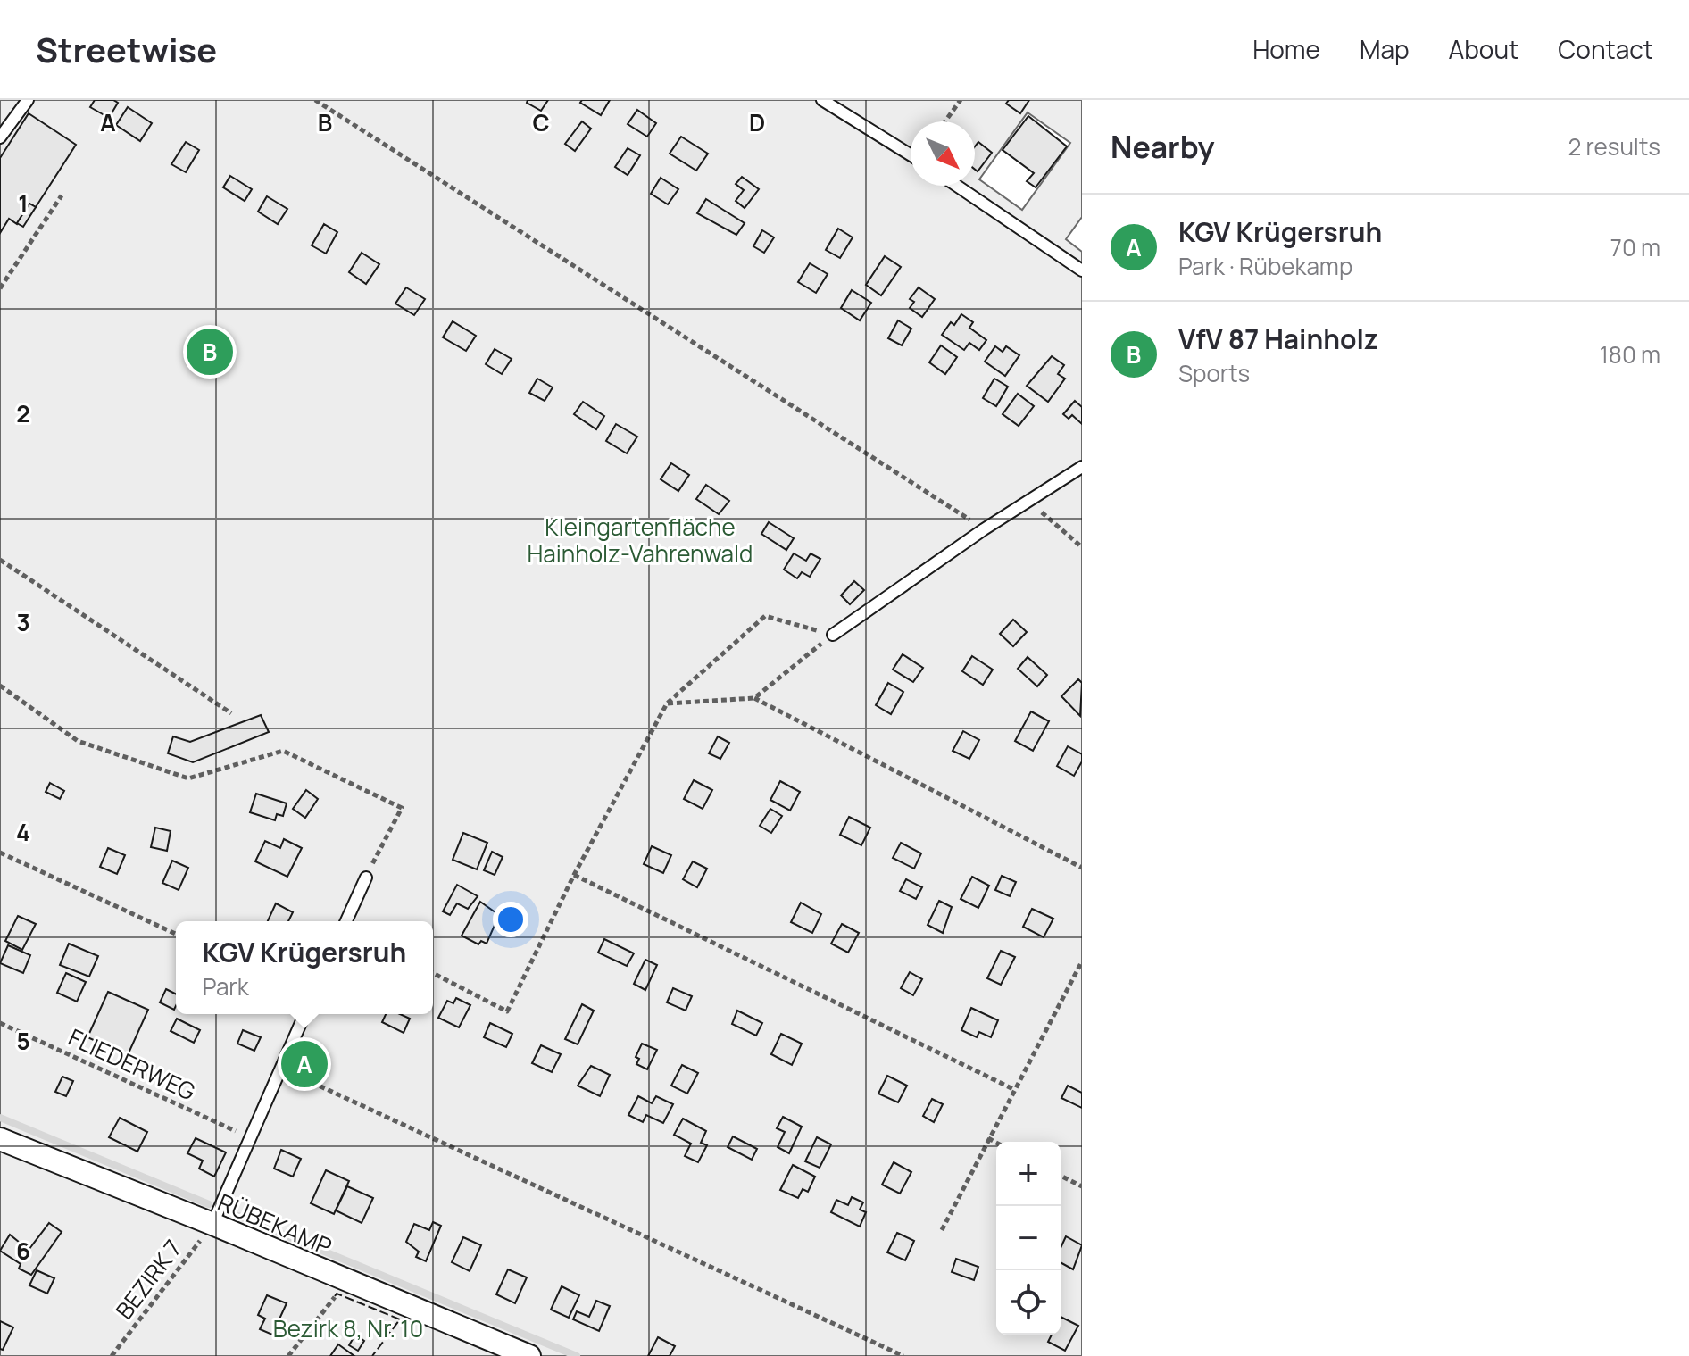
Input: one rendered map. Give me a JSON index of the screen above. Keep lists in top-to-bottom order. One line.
{"streets":{"street":["RÜBEKAMP"],"path":["FLIEDERWEG","BEZIRK 7"]},"crossings":[["RÜBEKAMP","BEZIRK 7"]],"parks":["Kleingartenfläche Hainholz-Vahrenwald","Bezirk 8, Nr. 10"],"north":"bottom right","page":{"header":"Streetwise","nav":["Home","Map","About","Contact"],"heading":["Nearby","2 results"],"list":[{"mark":"A","name":"KGV Krügersruh","note":"Park · Rübekamp","value":"70 m"},{"mark":"B","name":"VfV 87 Hainholz","note":"Sports","value":"180 m"}],"pins":["B","A"],"popup":["KGV Krügersruh","Park"],"map_buttons":["+","−"]},"grid":{"columns":["A","B","C","D"],"rows":["1","2","3","4","5","6"]}}
